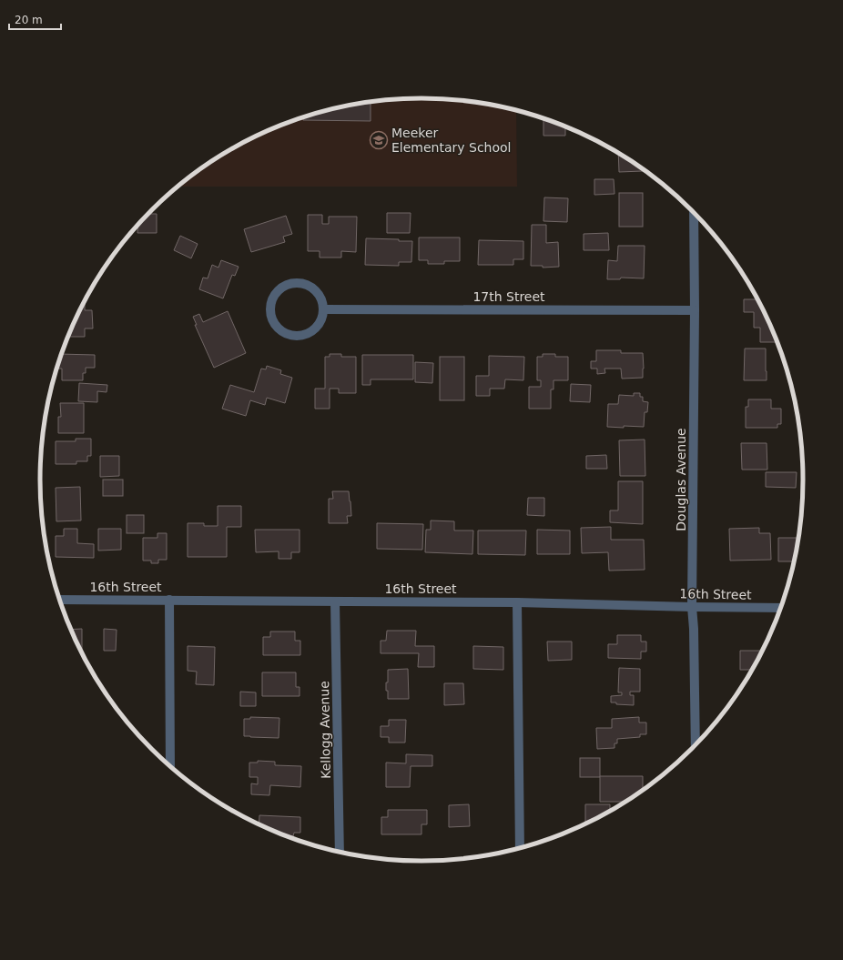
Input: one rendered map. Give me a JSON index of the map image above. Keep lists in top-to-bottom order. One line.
{"streets":{"street":["17th Street","Douglas Avenue","16th Street","Kellogg Avenue"]},"crossings":[["17th Street","Douglas Avenue"],["Douglas Avenue","16th Street"],["16th Street","Kellogg Avenue"]],"places":{"school or university":["Meeker Elementary School"]},"scale_bar":"20 m"}
